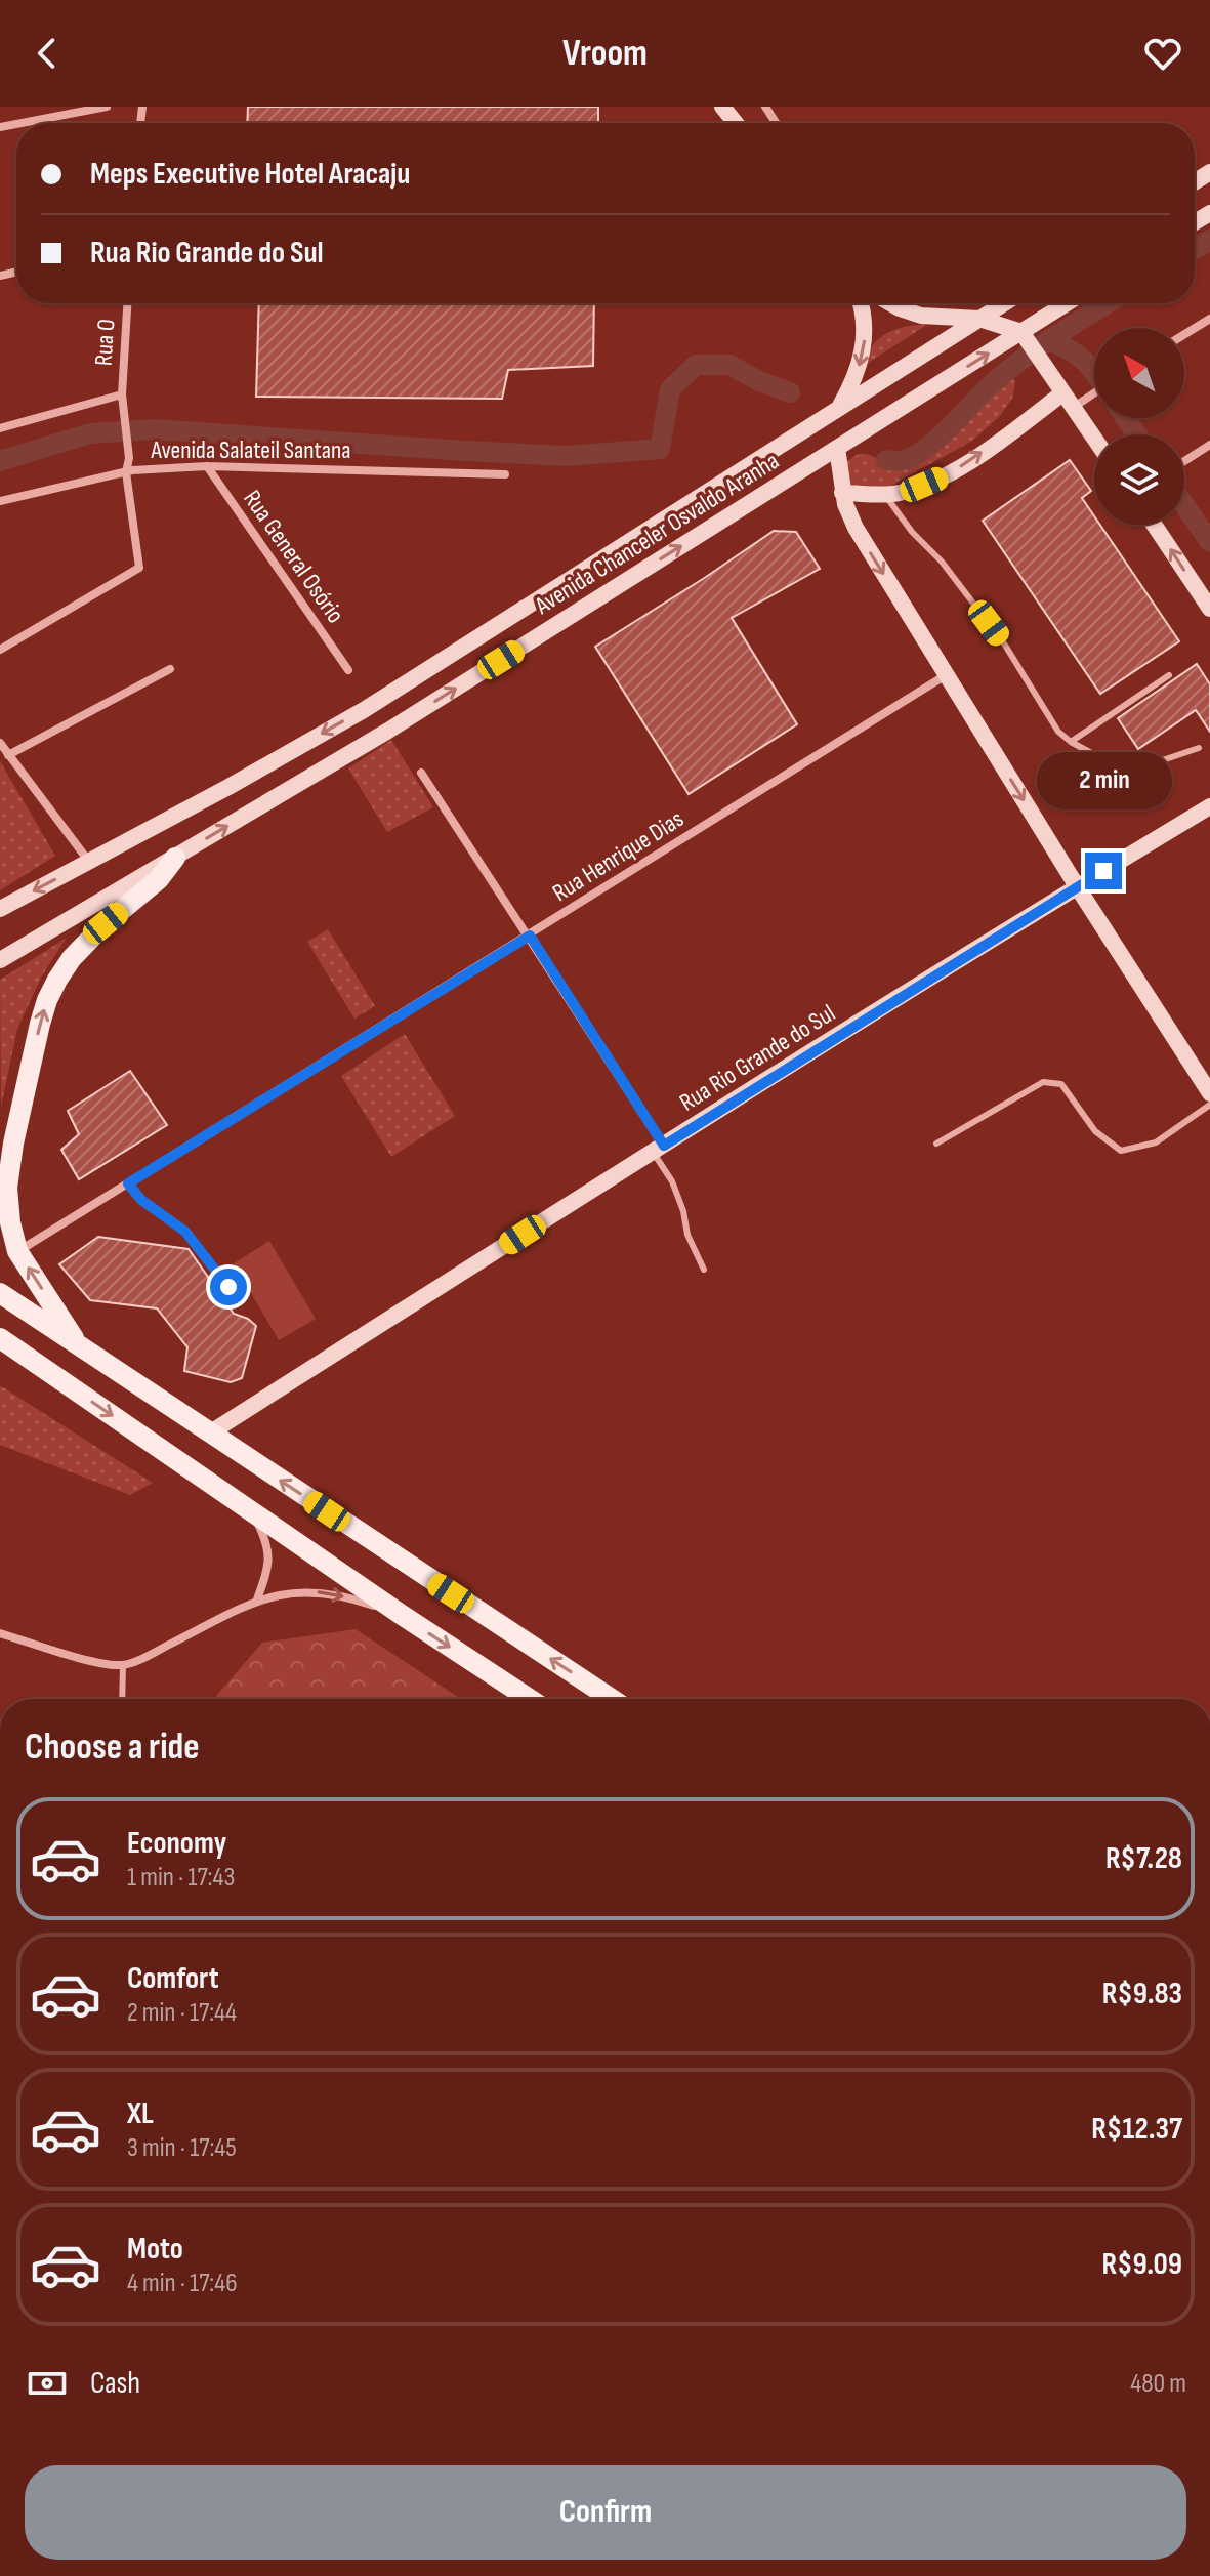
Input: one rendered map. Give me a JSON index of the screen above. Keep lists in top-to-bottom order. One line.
{"streets":{"street":["Rua O","Avenida Salateil Santana","Avenida Chanceler Osvaldo Aranha","Rua General Osório","Rua Henrique Dias","Rua Rio Grande do Sul"]},"crossings":[["Rua O","Avenida Salateil Santana"],["Avenida Salateil Santana","Rua General Osório"]],"north":"top left","page":{"header":"Vroom","banner":["Meps Executive Hotel Aracaju","Rua Rio Grande do Sul"],"bubble":"2 min","heading":"Choose a ride","list":[{"name":"Economy","note":"1 min · 17:43","value":"R$7.28"},{"name":"Comfort","note":"2 min · 17:44","value":"R$9.83"},{"name":"XL","note":"3 min · 17:45","value":"R$12.37"},{"name":"Moto","note":"4 min · 17:46","value":"R$9.09"}],"pay":["Cash","480 m"],"buttons":"Confirm"}}
